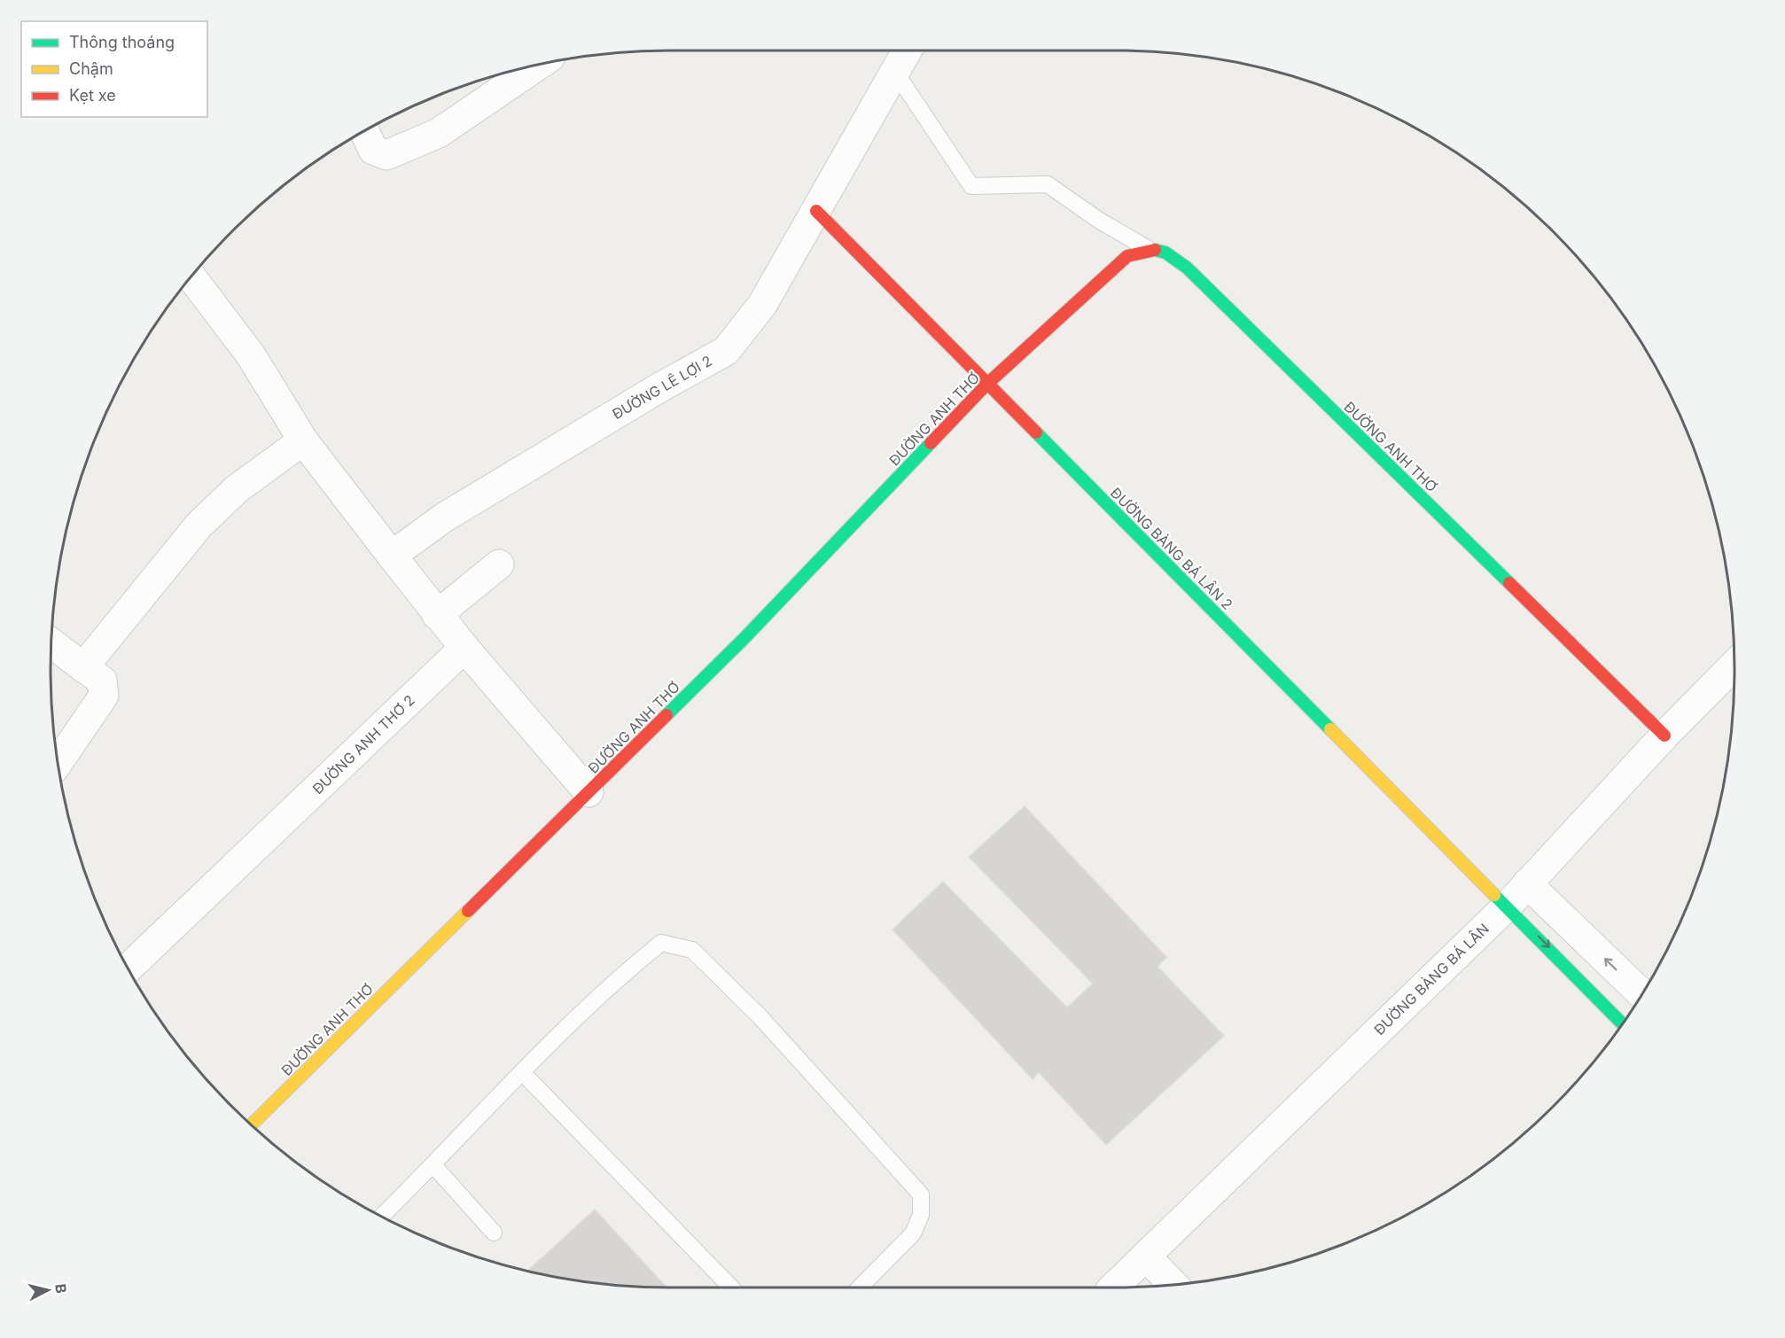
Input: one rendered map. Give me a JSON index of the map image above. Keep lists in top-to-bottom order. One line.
{"streets":{"street":["ĐƯỜNG LÊ LỢI 2","ĐƯỜNG ANH THƠ","ĐƯỜNG BÀNG BÁ LÂN 2","ĐƯỜNG ANH THƠ 2","ĐƯỜNG BÀNG BÁ LÂN"]},"crossings":[["ĐƯỜNG LÊ LỢI 2","ĐƯỜNG BÀNG BÁ LÂN 2"],["ĐƯỜNG ANH THƠ","ĐƯỜNG BÀNG BÁ LÂN 2"],["ĐƯỜNG ANH THƠ","ĐƯỜNG BÀNG BÁ LÂN"],["ĐƯỜNG BÀNG BÁ LÂN 2","ĐƯỜNG BÀNG BÁ LÂN"]],"legend":["Thông thoáng","Chậm","Kẹt xe"],"north":"right"}
